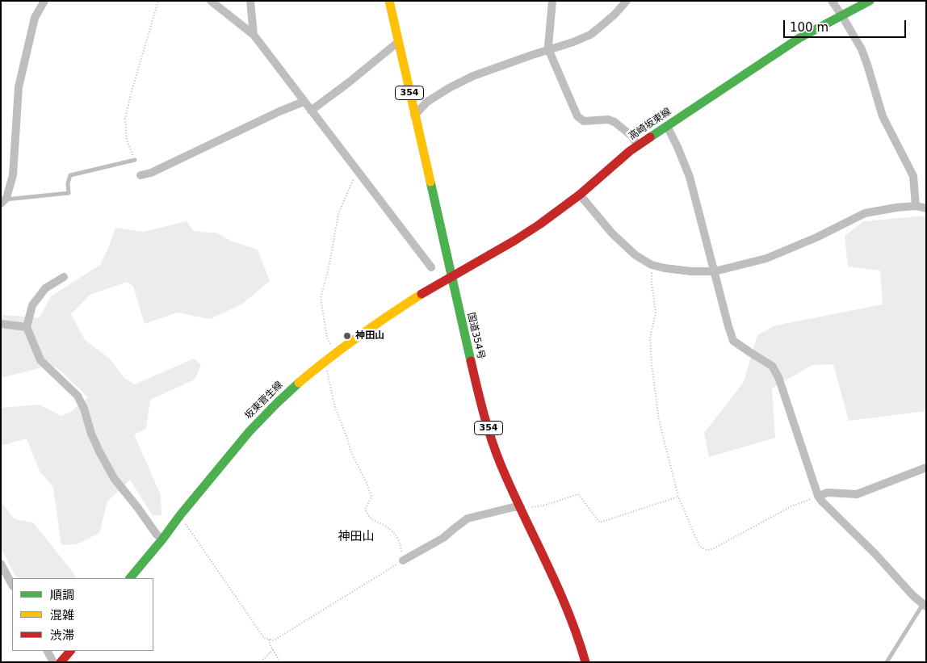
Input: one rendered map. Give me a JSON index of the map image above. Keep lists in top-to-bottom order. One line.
{"streets":{"main road":["354","高崎坂東線","国道354号","坂東菅生線"]},"crossings":[["高崎坂東線","国道354号"],["高崎坂東線","坂東菅生線"],["国道354号","坂東菅生線"]],"districts":["神田山"],"places":["神田山"],"legend":["順調","混雑","渋滞"],"scale_bar":"100 m"}
